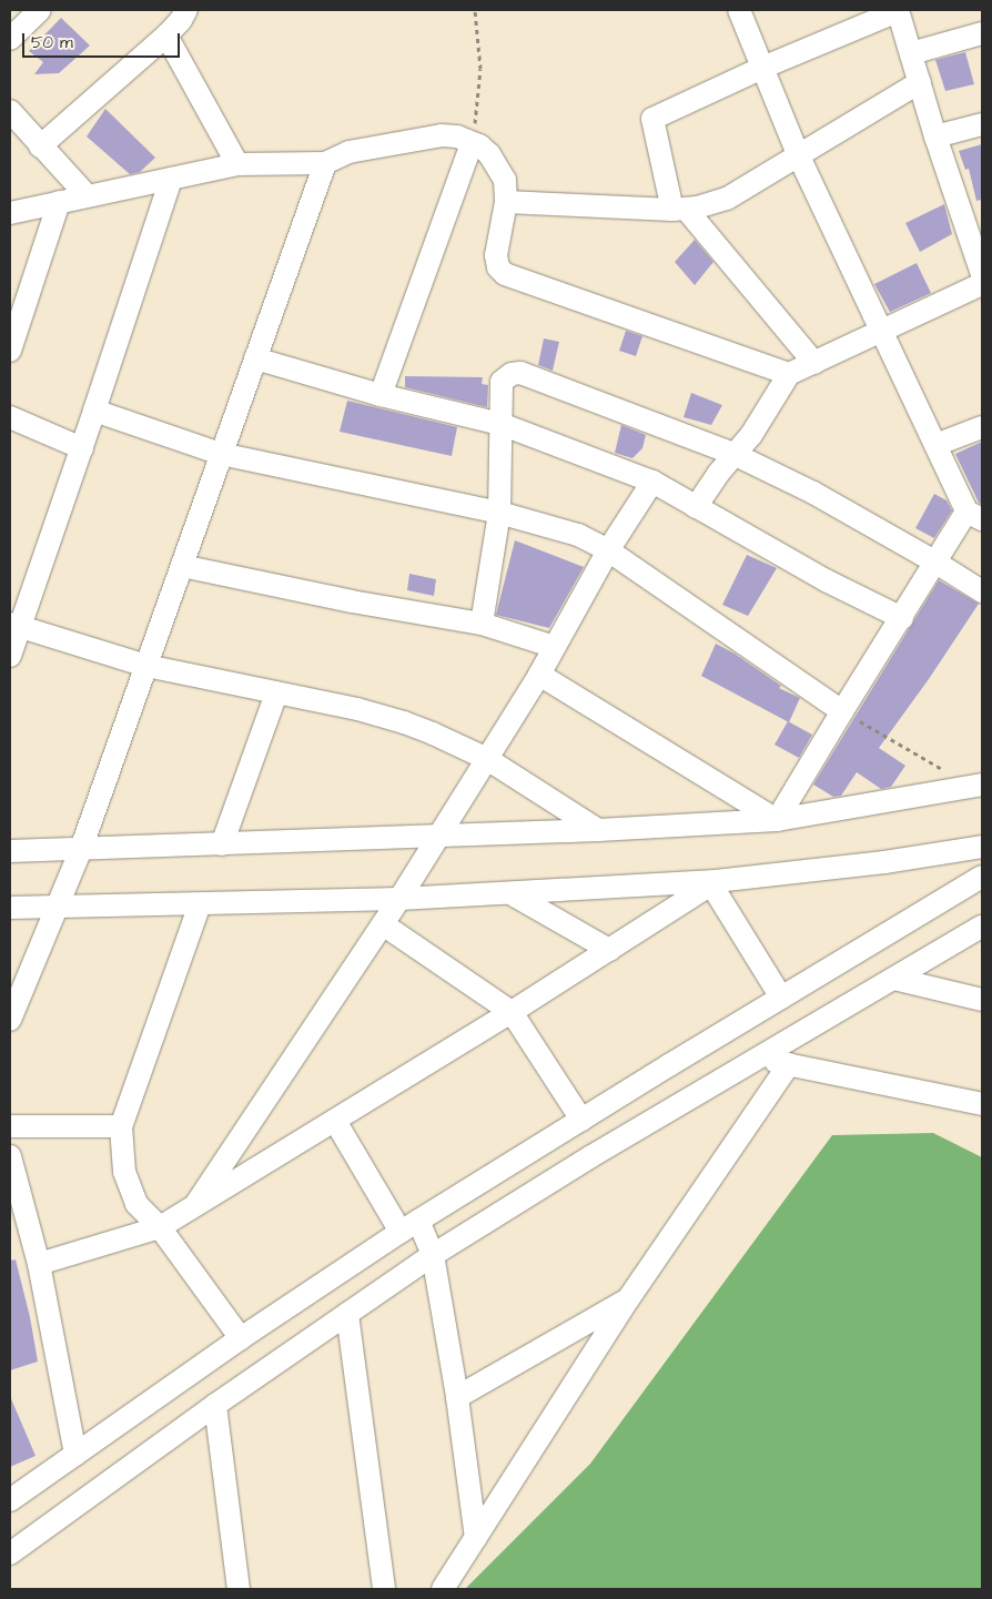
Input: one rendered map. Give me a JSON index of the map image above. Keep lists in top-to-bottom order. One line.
{"scale_bar":"50 m"}
